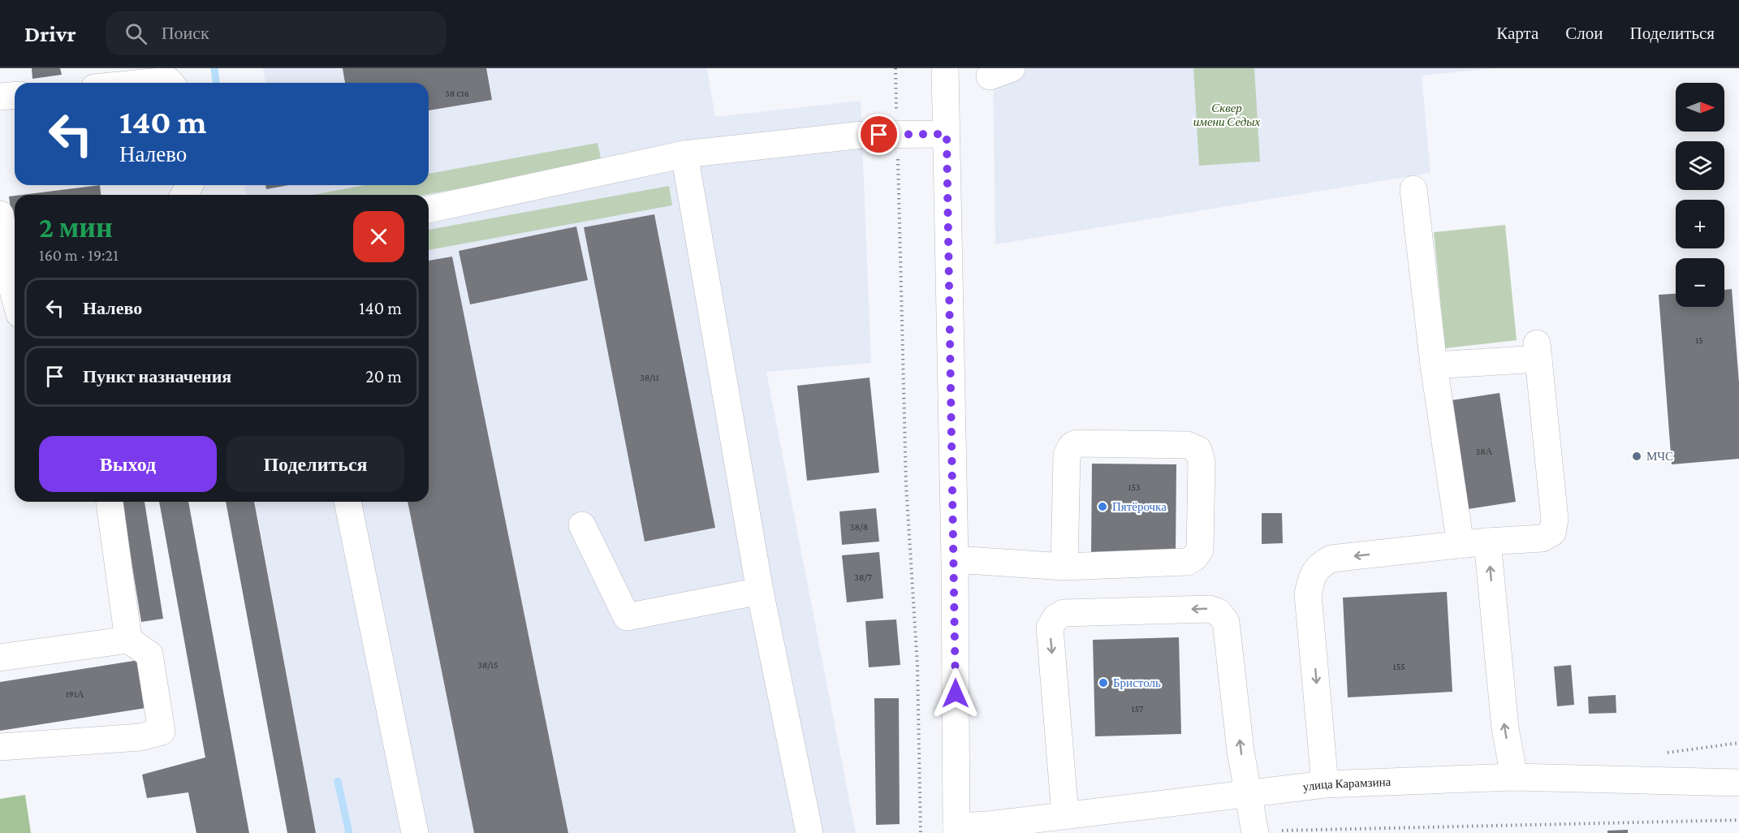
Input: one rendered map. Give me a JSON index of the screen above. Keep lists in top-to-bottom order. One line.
{"streets":{"street":["улица Карамзина"]},"parks":["Сквер имени Седых"],"places":["МЧС","Пятёрочка","Бристоль"],"house_numbers":["38 с16","15","38/11","38А","153","38/8","38/7","38/15","155","191А","157"],"north":"right","page":{"header":"Drivr","search":"Поиск","nav":["Карта","Слои","Поделиться"],"map_buttons":["+","−"],"turn":["140 m","Налево"],"heading":["2 мин","160 m · 19:21"],"list":[{"name":"Налево","value":"140 m"},{"name":"Пункт назначения","value":"20 m"}],"buttons":["Выход","Поделиться"]}}
